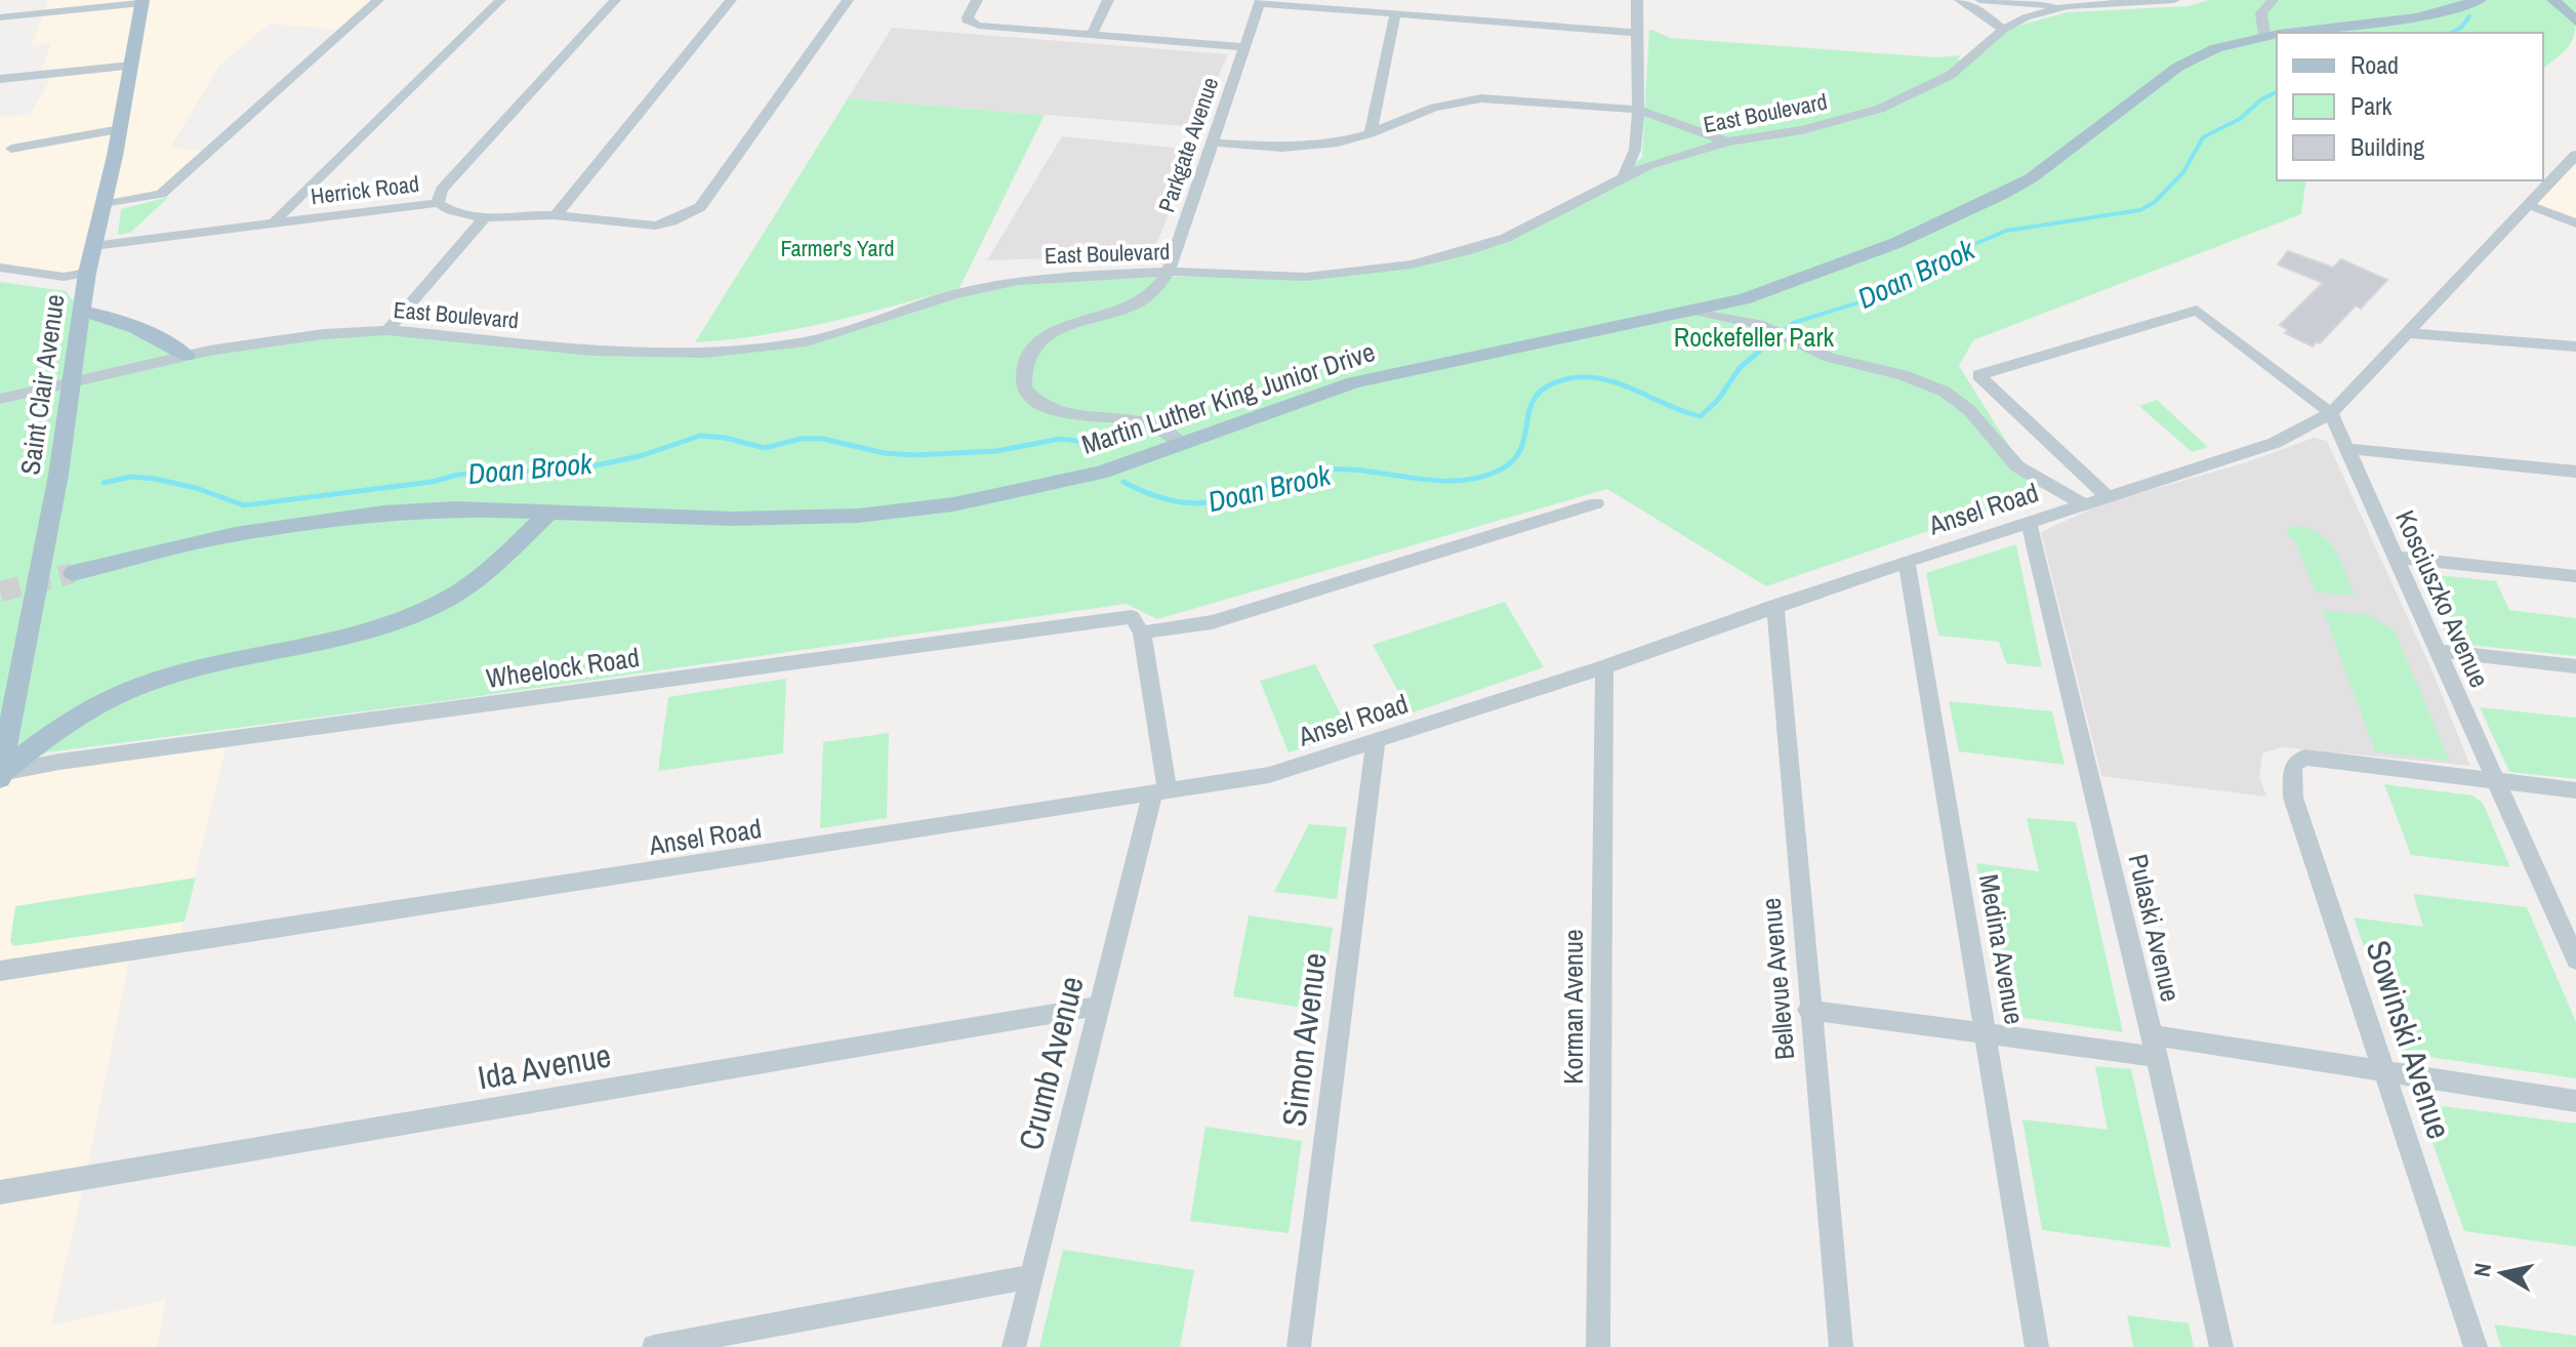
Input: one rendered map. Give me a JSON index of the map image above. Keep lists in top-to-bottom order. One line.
{"streets":{"main road":["Saint Clair Avenue","Martin Luther King Junior Drive"],"street":["East Boulevard","Parkgate Avenue","Herrick Road","Ansel Road","Kosciuszko Avenue","Wheelock Road","Pulaski Avenue","Medina Avenue","Bellevue Avenue","Korman Avenue","Simon Avenue","Sowinski Avenue","Crumb Avenue","Ida Avenue"]},"crossings":[["East Boulevard","Parkgate Avenue"],["East Boulevard","Saint Clair Avenue"],["Parkgate Avenue","Martin Luther King Junior Drive"],["Herrick Road","Saint Clair Avenue"],["Saint Clair Avenue","Wheelock Road"],["Ansel Road","Kosciuszko Avenue"],["Ansel Road","Pulaski Avenue"],["Ansel Road","Medina Avenue"],["Ansel Road","Bellevue Avenue"],["Ansel Road","Korman Avenue"],["Ansel Road","Simon Avenue"],["Ansel Road","Crumb Avenue"],["Kosciuszko Avenue","Sowinski Avenue"],["Wheelock Road","Crumb Avenue"],["Crumb Avenue","Ida Avenue"]],"water":["Doan Brook"],"parks":["Farmer's Yard","Rockefeller Park"],"legend":["Road","Park","Building"],"north":"left"}
